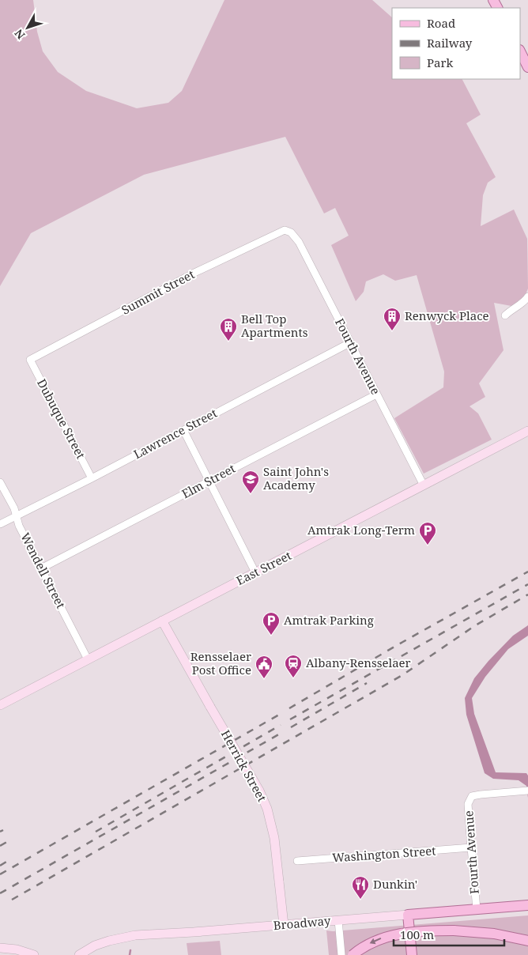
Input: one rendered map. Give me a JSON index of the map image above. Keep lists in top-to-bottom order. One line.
{"streets":{"main road":["Broadway"],"street":["Summit Street","Fourth Avenue","Dubuque Street","Lawrence Street","Elm Street","East Street","Wendell Street","Herrick Street","Washington Street"]},"crossings":[["Summit Street","Fourth Avenue"],["Summit Street","Dubuque Street"],["Fourth Avenue","Lawrence Street"],["Fourth Avenue","Elm Street"],["Fourth Avenue","East Street"],["Fourth Avenue","Washington Street"],["Fourth Avenue","Broadway"],["Dubuque Street","Lawrence Street"],["Lawrence Street","Wendell Street"],["Elm Street","Wendell Street"],["East Street","Wendell Street"],["East Street","Herrick Street"],["Herrick Street","Broadway"]],"places":{"building":["Renwyck Place","Bell Top Apartments"],"school or university":["Saint John's Academy"],"parking":["Amtrak Long-Term","Amtrak Parking"],"station":["Albany-Rensselaer"],"public building":["Rensselaer Post Office"],"restaurant":["Dunkin'"]},"legend":["Road","Railway","Park"],"scale_bar":"100 m","north":"bottom left"}
